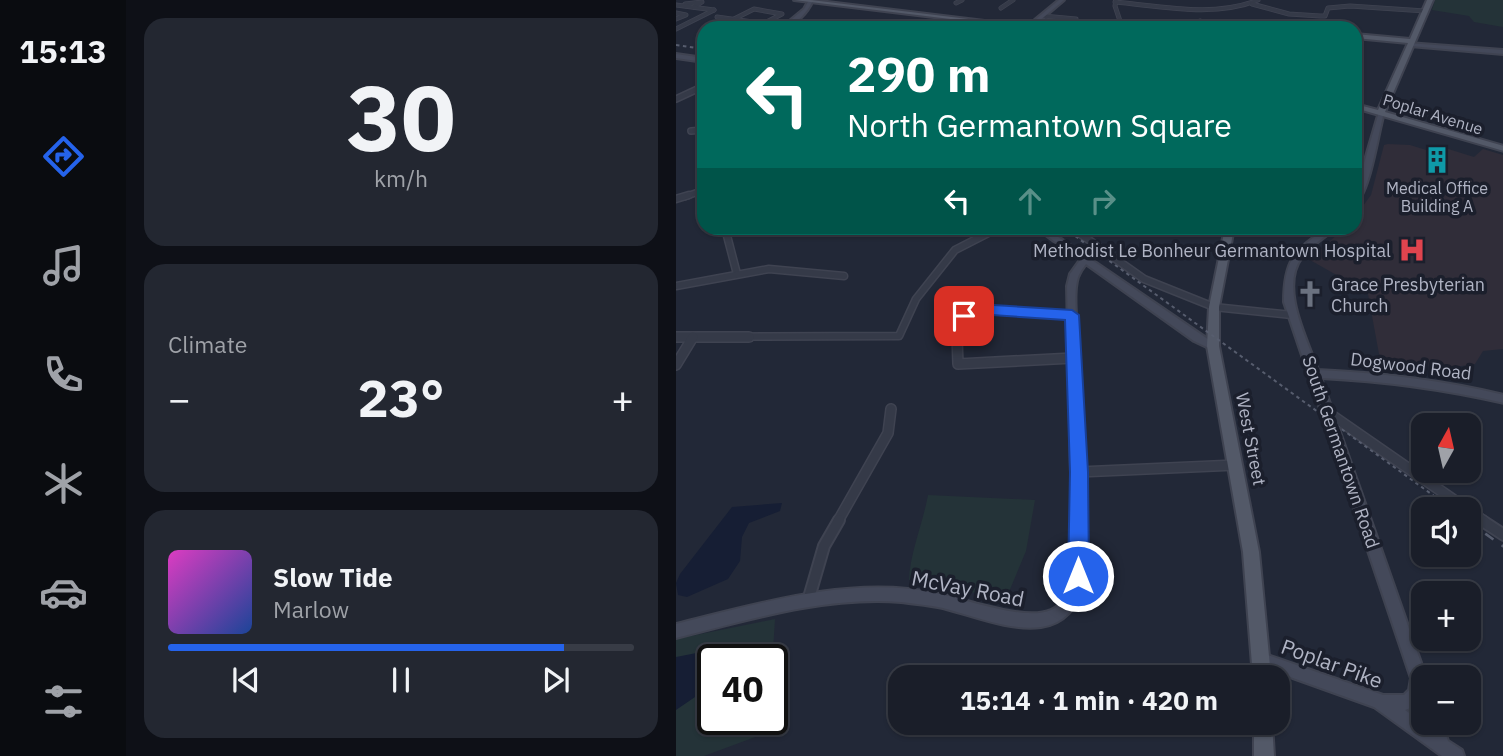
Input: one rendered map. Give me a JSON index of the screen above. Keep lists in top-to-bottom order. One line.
{"streets":{"main road":["Poplar Avenue","West Street"],"street":["Dogwood Road","South Germantown Road","McVay Road","Poplar Pike"]},"crossings":[["Dogwood Road","South Germantown Road"]],"places":{"building":["Medical Office Building A"],"hospital":["Methodist Le Bonheur Germantown Hospital"],"church":["Grace Presbyterian Church"]},"north":"top","page":{"tabs":"15:13","tile":[["30","km/h"],"Climate"],"turn":["290 m","North Germantown Square"],"heat":["−","23°","+"],"map_buttons":["+","−"],"song":["Slow Tide","Marlow"],"limit":"40","trip":"15:14 · 1 min · 420 m"}}
